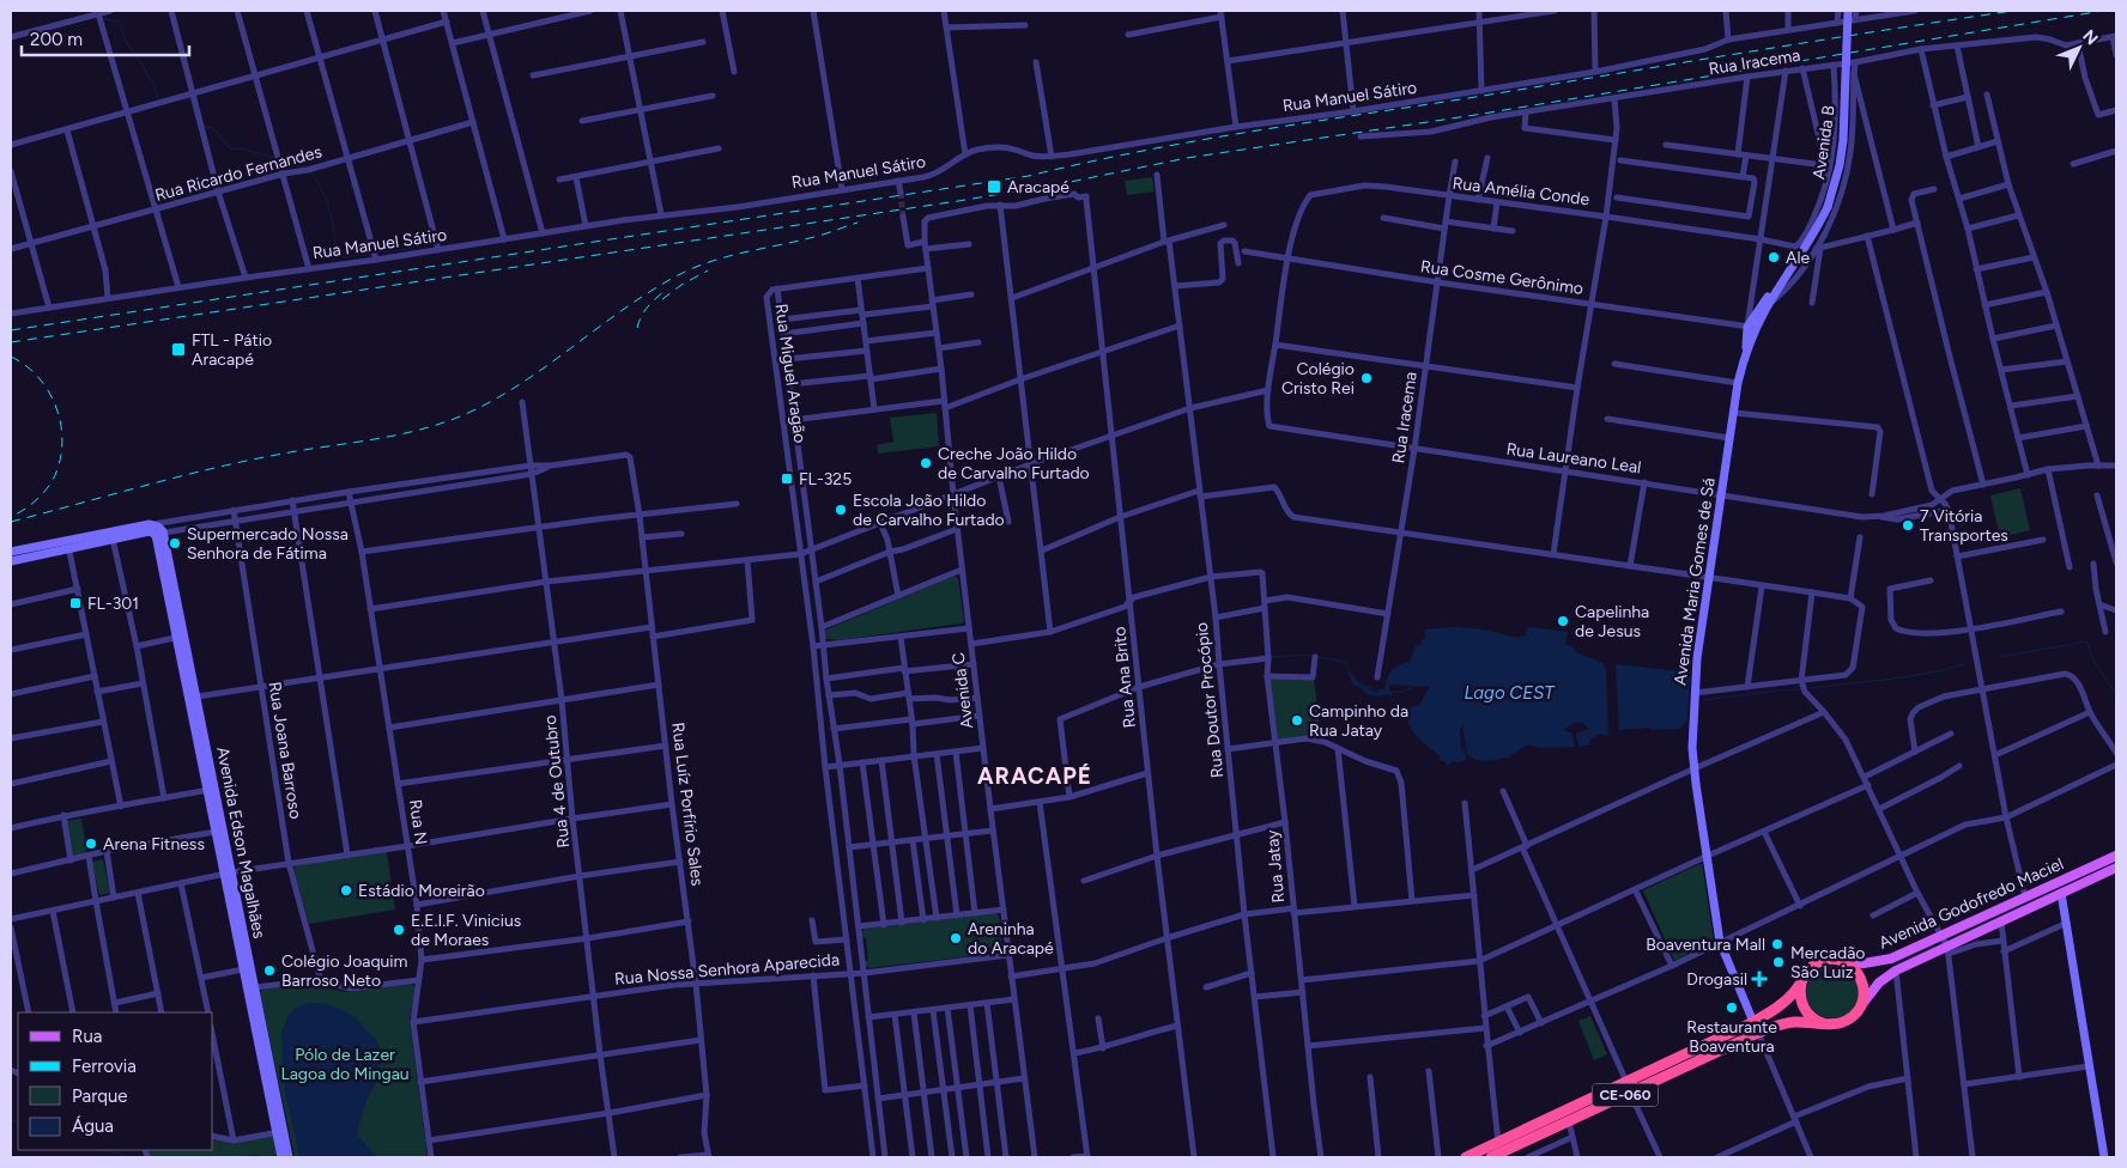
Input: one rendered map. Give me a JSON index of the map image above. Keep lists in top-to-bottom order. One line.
{"streets":{"highway":["Avenida Godofredo Maciel","CE-060"],"street":["Rua Iracema","Rua Manuel Sátiro","Avenida B","Rua Ricardo Fernandes","Rua Amélia Conde","Rua Cosme Gerônimo","Rua Miguel Aragão","Rua Laureano Leal","Avenida Maria Gomes de Sá","Rua Ana Brito","Avenida C","Rua Doutor Procópio","Rua Joana Barroso","Rua 4 de Outubro","Rua Luíz Porfírio Sales","Rua N","Avenida Edson Magalhães","Rua Jatay","Rua Nossa Senhora Aparecida"]},"crossings":[["Rua Iracema","Rua Amélia Conde"],["Rua Iracema","Rua Cosme Gerônimo"],["Rua Iracema","Rua Laureano Leal"],["Rua Iracema","Avenida Maria Gomes de Sá"],["Avenida B","Rua Cosme Gerônimo"],["Avenida B","Avenida Maria Gomes de Sá"],["Rua Amélia Conde","Rua Cosme Gerônimo"],["Rua Amélia Conde","Avenida Maria Gomes de Sá"],["Rua Cosme Gerônimo","Avenida Maria Gomes de Sá"],["Rua Miguel Aragão","Rua Nossa Senhora Aparecida"],["Rua Laureano Leal","Avenida Maria Gomes de Sá"],["Avenida Maria Gomes de Sá","Avenida Godofredo Maciel"],["Avenida Maria Gomes de Sá","CE-060"],["Rua Ana Brito","Avenida C"],["Avenida C","Rua Nossa Senhora Aparecida"],["Rua Doutor Procópio","Rua Jatay"],["Rua 4 de Outubro","Rua Nossa Senhora Aparecida"],["Rua Luíz Porfírio Sales","Rua Nossa Senhora Aparecida"],["Rua N","Rua Nossa Senhora Aparecida"],["Avenida Godofredo Maciel","CE-060"]],"districts":["ARACAPÉ"],"water":["Lago CEST"],"parks":["Pólo de Lazer Lagoa do Mingau"],"places":{"transit":["Aracapé","FTL - Pátio Aracapé","FL-325","FL-301"],"other":["Ale","Colégio Cristo Rei","Creche João Hildo de Carvalho Furtado","Escola João Hildo de Carvalho Furtado","7 Vitória Transportes","Supermercado Nossa Senhora de Fátima","Capelinha de Jesus","Campinho da Rua Jatay","Arena Fitness","Estádio Moreirão","E.E.I.F. Vinicius de Moraes","Areninha do Aracapé","Boaventura Mall","Mercadão São Luiz","Colégio Joaquim Barroso Neto","Restaurante Boaventura"],"health":["Drogasil"]},"legend":["Rua","Ferrovia","Parque","Água"],"scale_bar":"200 m","north":"top right"}
